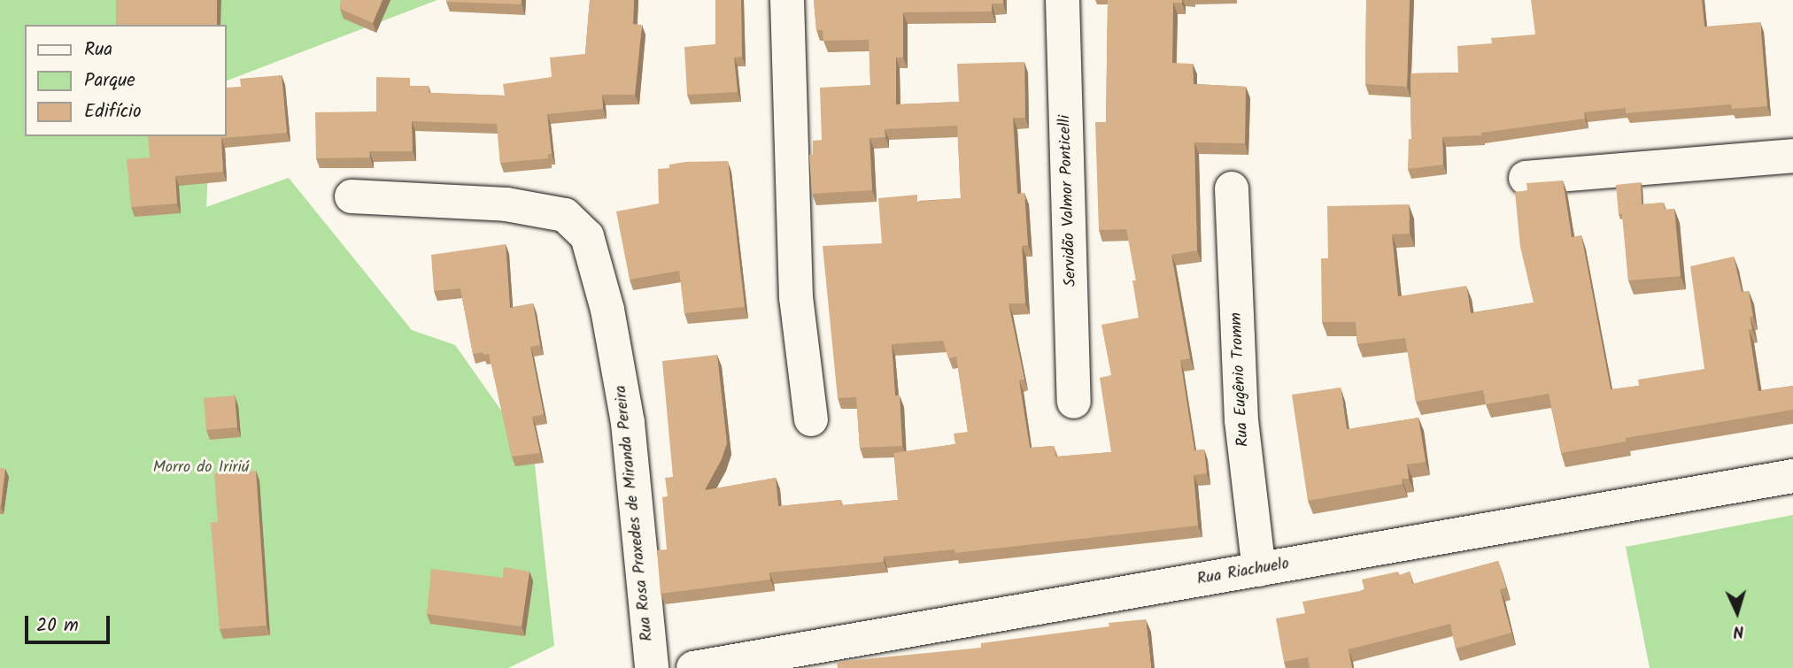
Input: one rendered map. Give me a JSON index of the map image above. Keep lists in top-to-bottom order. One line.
{"streets":{"street":["Servidão Valmor Ponticelli","Rua Eugênio Tromm","Rua Rosa Praxedes de Miranda Pereira","Rua Riachuelo"]},"crossings":[["Rua Eugênio Tromm","Rua Riachuelo"]],"parks":["Morro do Iririú"],"legend":["Rua","Parque","Edifício"],"scale_bar":"20 m","north":"bottom"}
